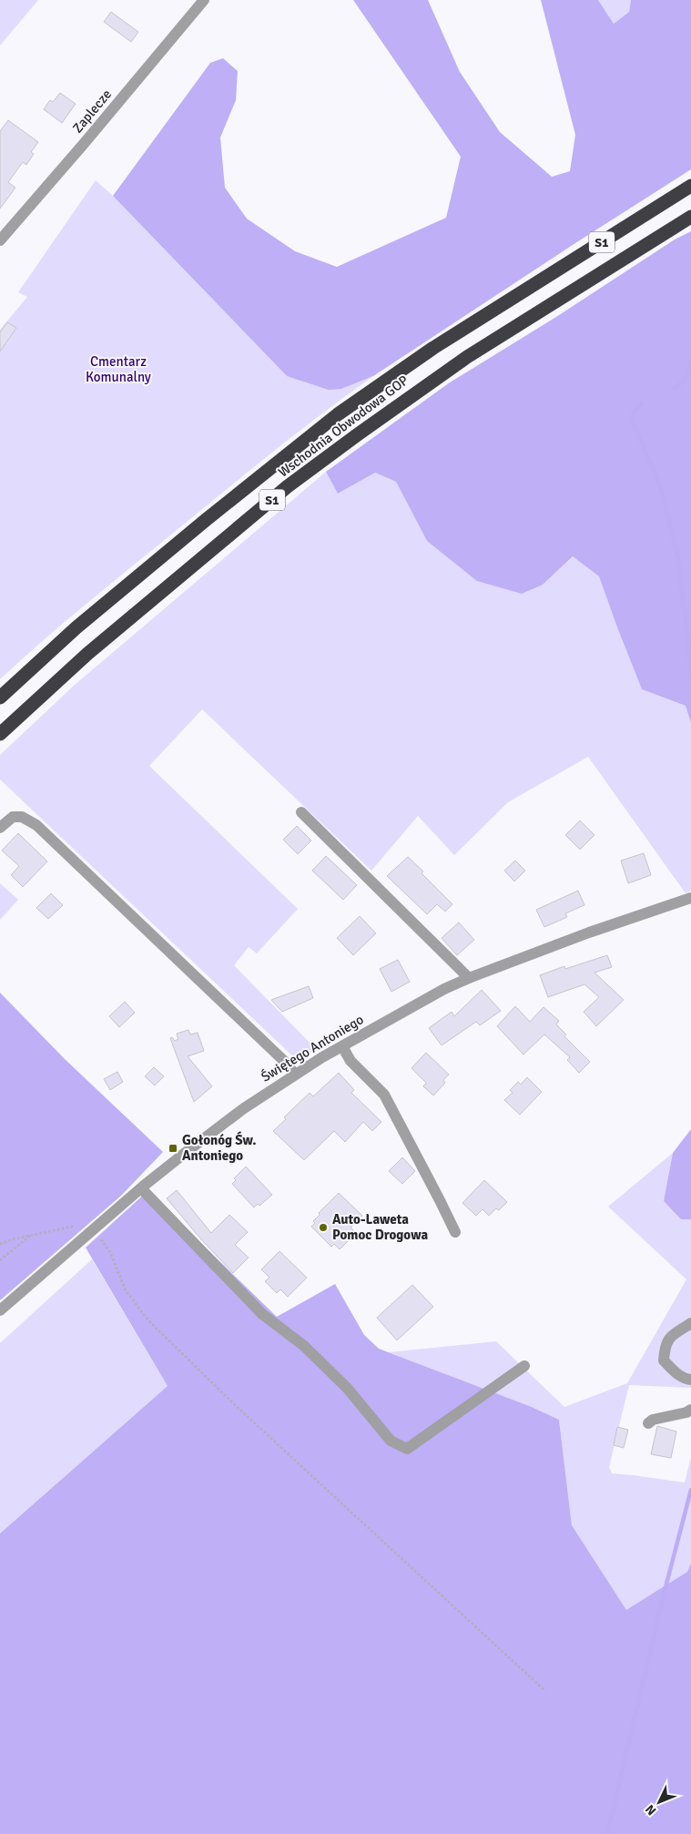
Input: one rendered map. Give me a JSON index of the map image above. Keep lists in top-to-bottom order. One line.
{"streets":{"highway":["S1","Wschodnia Obwodowa GOP"],"street":["Zaplecze","Świętego Antoniego"]},"parks":["Cmentarz Komunalny"],"places":{"transit":["Gołonóg Św. Antoniego"],"other":["Auto-Laweta Pomoc Drogowa"]},"north":"bottom left"}
